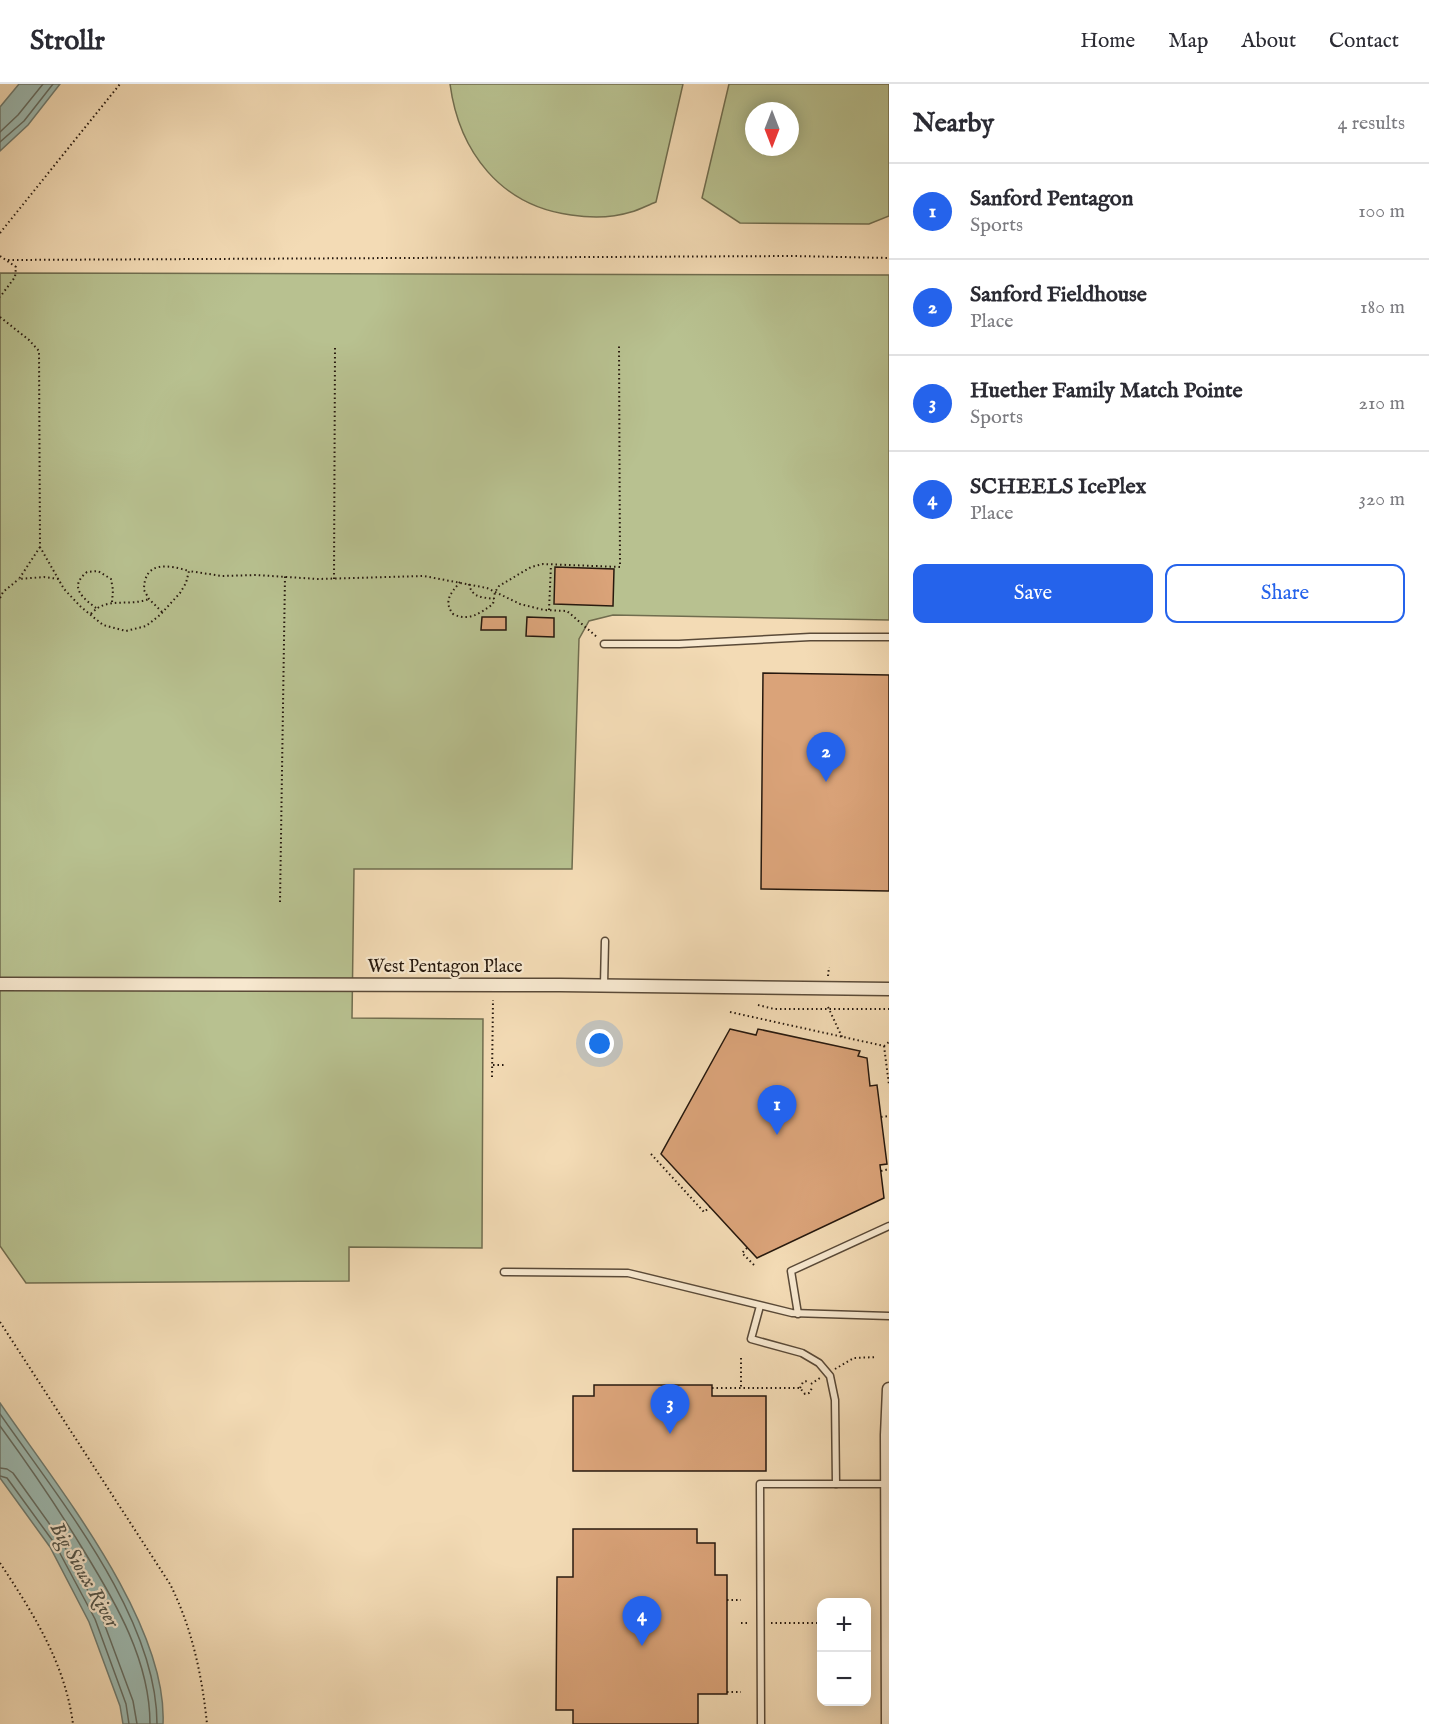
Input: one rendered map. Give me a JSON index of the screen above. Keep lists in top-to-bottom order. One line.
{"streets":{"street":["West Pentagon Place"]},"water":["Big Sioux River"],"north":"bottom","page":{"header":"Strollr","nav":["Home","Map","About","Contact"],"heading":["Nearby","4 results"],"list":[{"mark":"1","name":"Sanford Pentagon","note":"Sports","value":"100 m"},{"mark":"2","name":"Sanford Fieldhouse","note":"Place","value":"180 m"},{"mark":"3","name":"Huether Family Match Pointe","note":"Sports","value":"210 m"},{"mark":"4","name":"SCHEELS IcePlex","note":"Place","value":"320 m"}],"buttons":["Save","Share"],"pins":["2","1","3","4"],"map_buttons":["+","−"]}}
